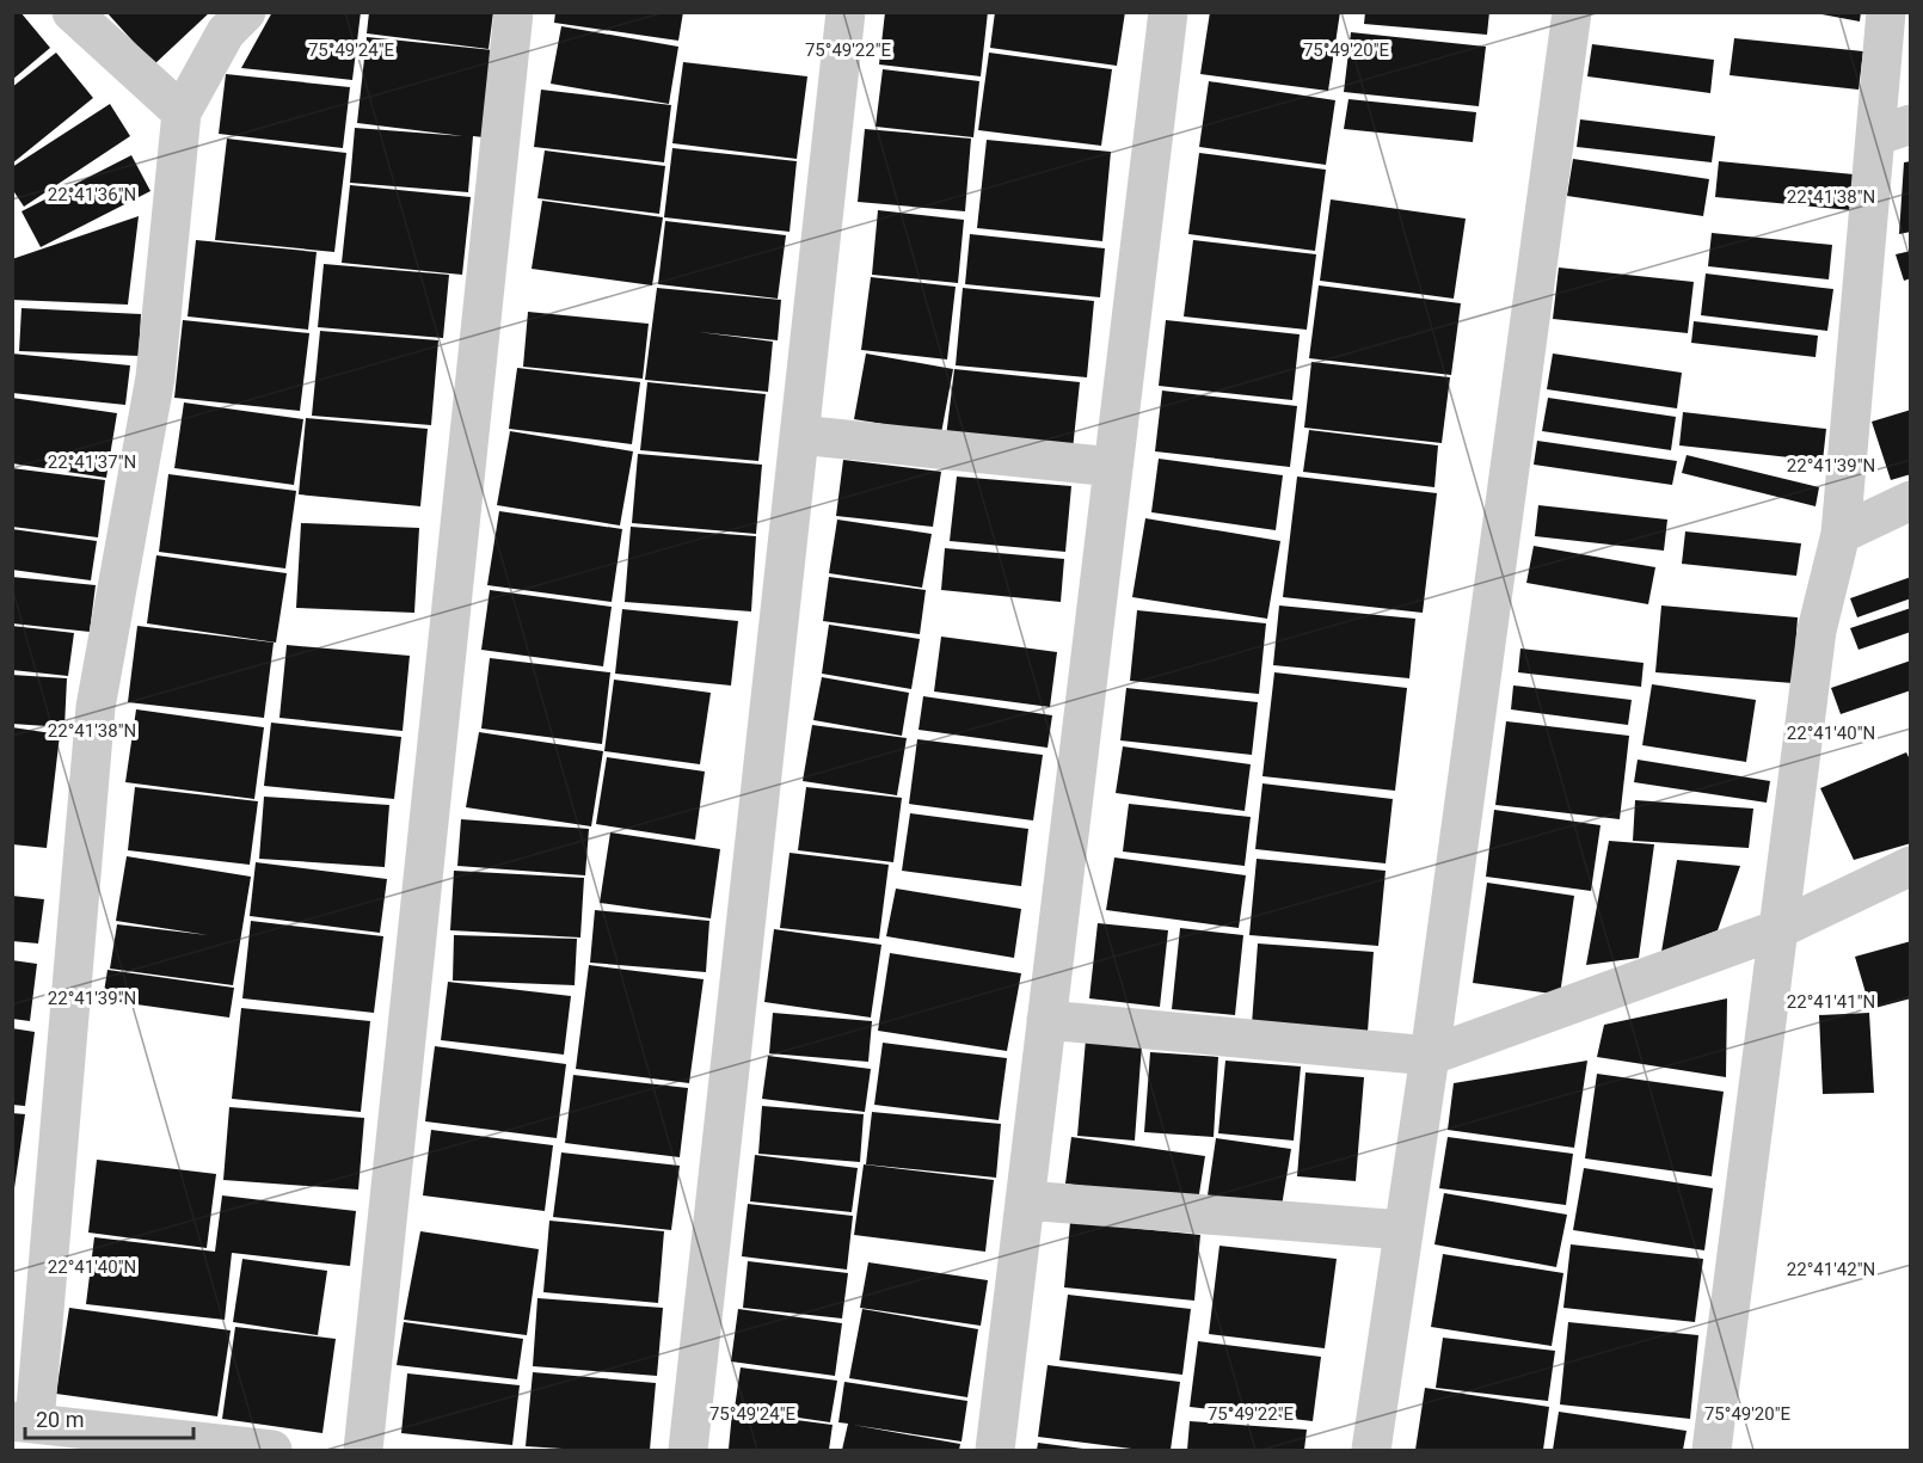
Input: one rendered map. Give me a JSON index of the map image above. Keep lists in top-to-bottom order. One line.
{"scale_bar":"20 m","coordinates":["75°49'24\"E","75°49'22\"E","75°49'20\"E","22°41'36\"N","22°41'38\"N","22°41'37\"N","22°41'39\"N","22°41'40\"N","22°41'41\"N","22°41'42\"N"]}
